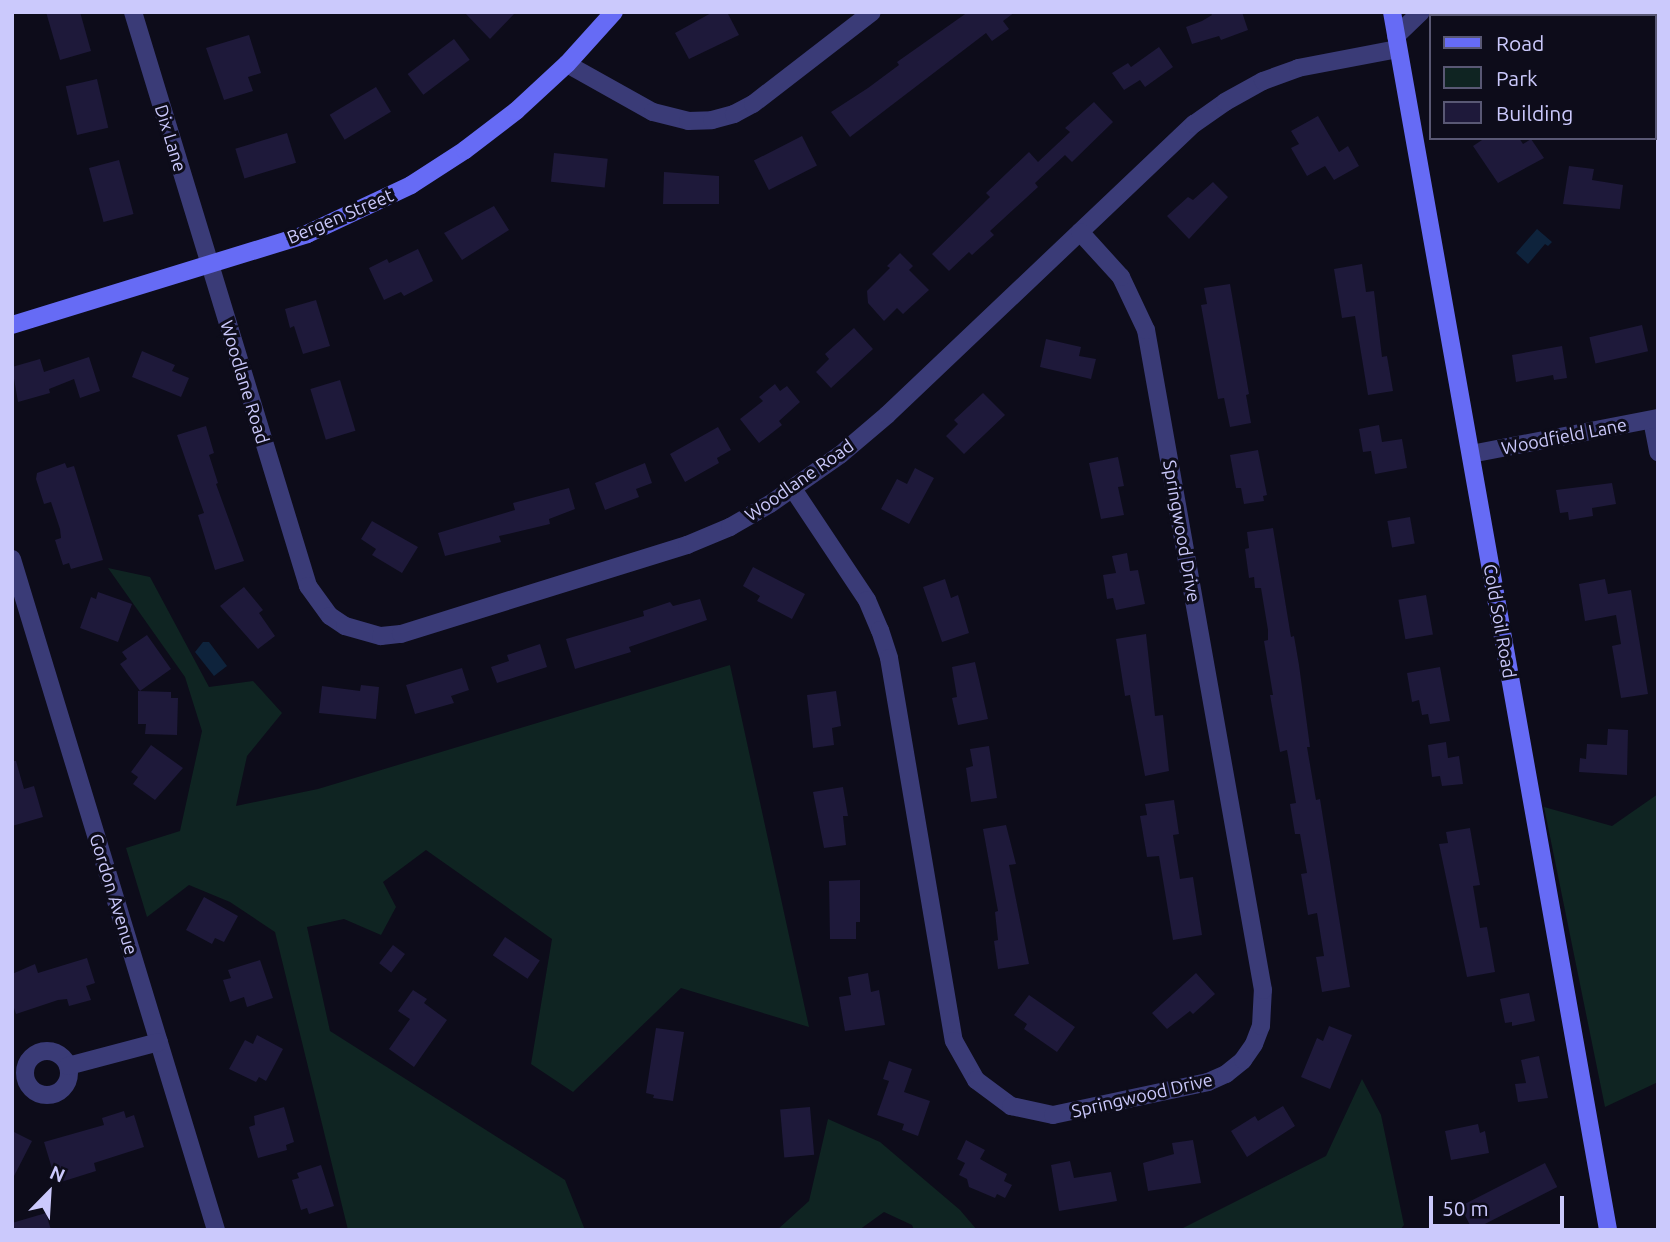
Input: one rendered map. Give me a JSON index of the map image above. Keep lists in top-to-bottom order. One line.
{"streets":{"street":["Dix Lane","Bergen Street","Woodlane Road","Woodfield Lane","Springwood Drive","Cold Soil Road","Gordon Avenue"]},"crossings":[["Dix Lane","Bergen Street"],["Dix Lane","Woodlane Road"],["Bergen Street","Woodlane Road"],["Woodlane Road","Springwood Drive"],["Woodlane Road","Cold Soil Road"],["Woodfield Lane","Cold Soil Road"]],"legend":["Road","Park","Building"],"scale_bar":"50 m","north":"top right"}
